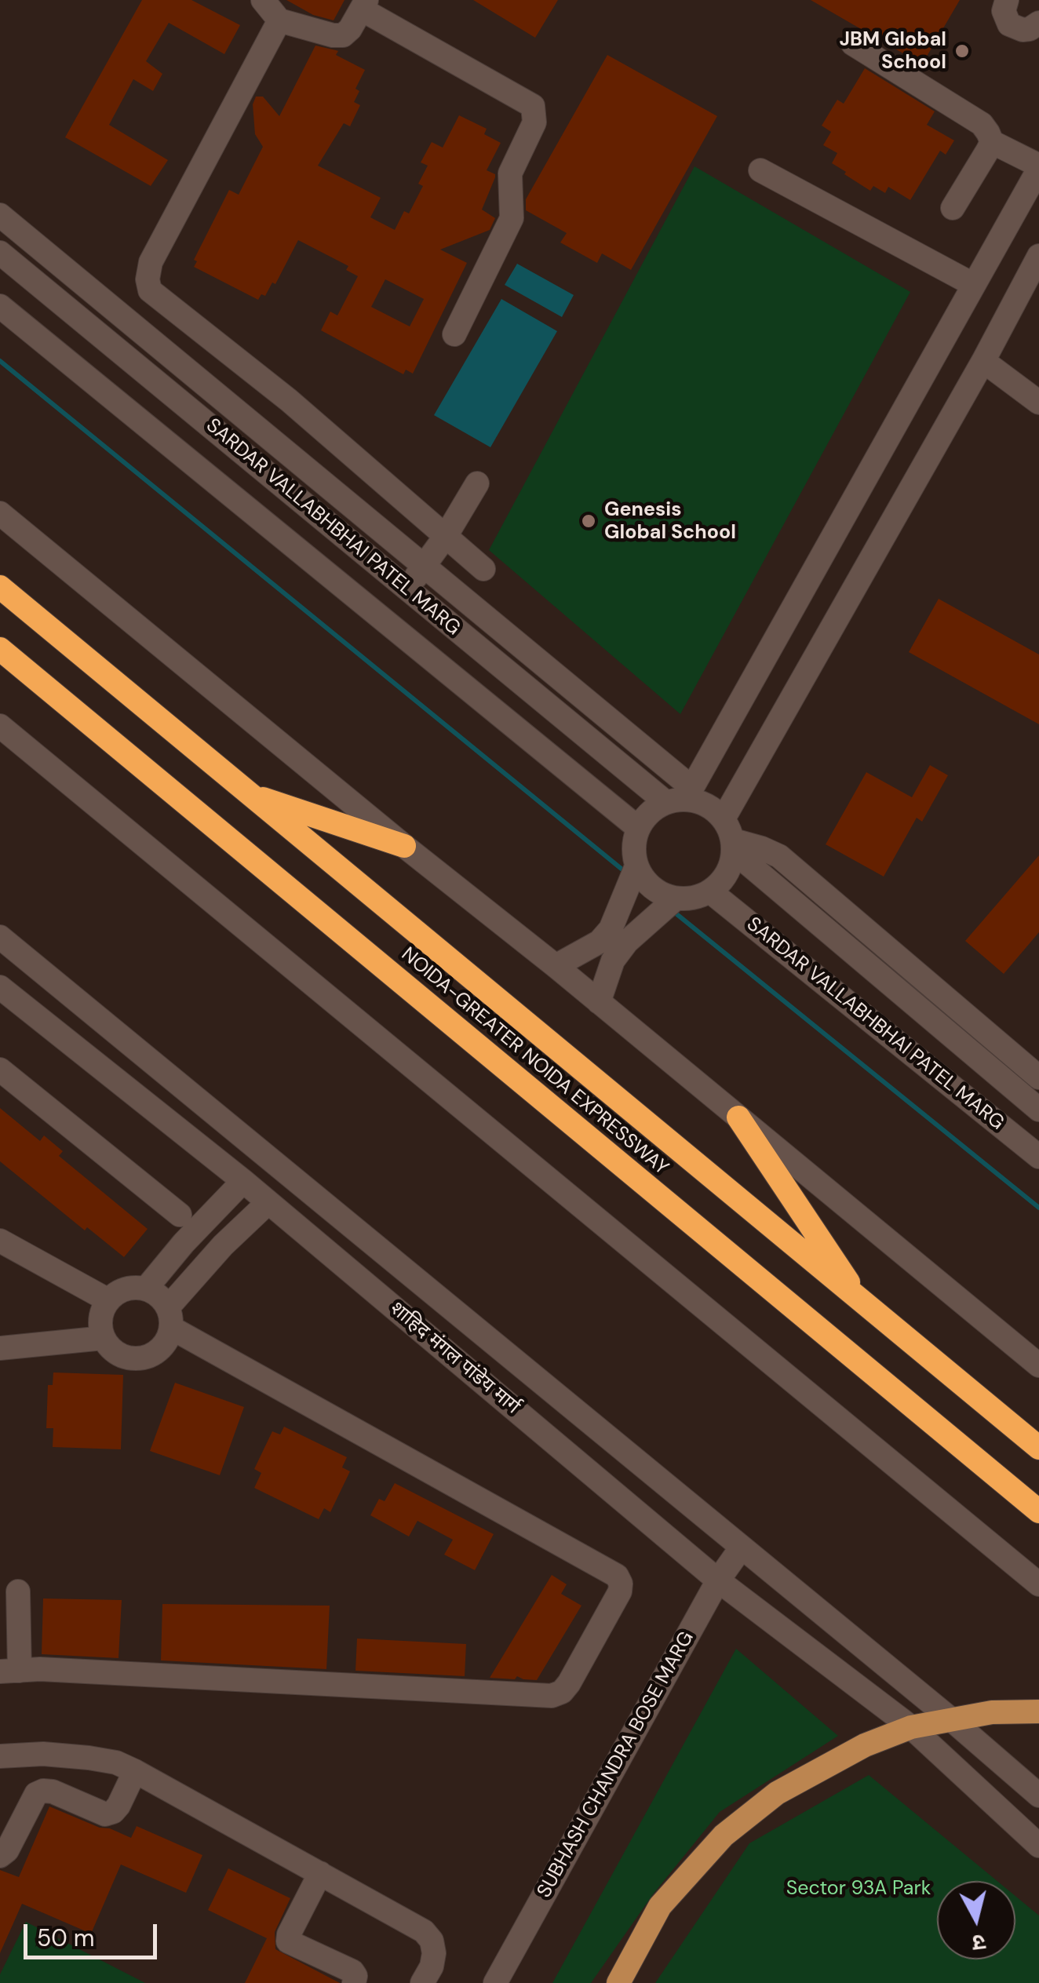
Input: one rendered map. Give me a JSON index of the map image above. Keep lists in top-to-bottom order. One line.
{"streets":{"highway":["NOIDA-GREATER NOIDA EXPRESSWAY"],"street":["SARDAR VALLABHBHAI PATEL MARG","शाहिद मंगल पांडेय मार्ग","SUBHASH CHANDRA BOSE MARG"]},"crossings":[["शाहिद मंगल पांडेय मार्ग","SUBHASH CHANDRA BOSE MARG"]],"parks":["Sector 93A Park"],"places":["JBM Global School","Genesis Global School"],"scale_bar":"50 m","north":"bottom"}
